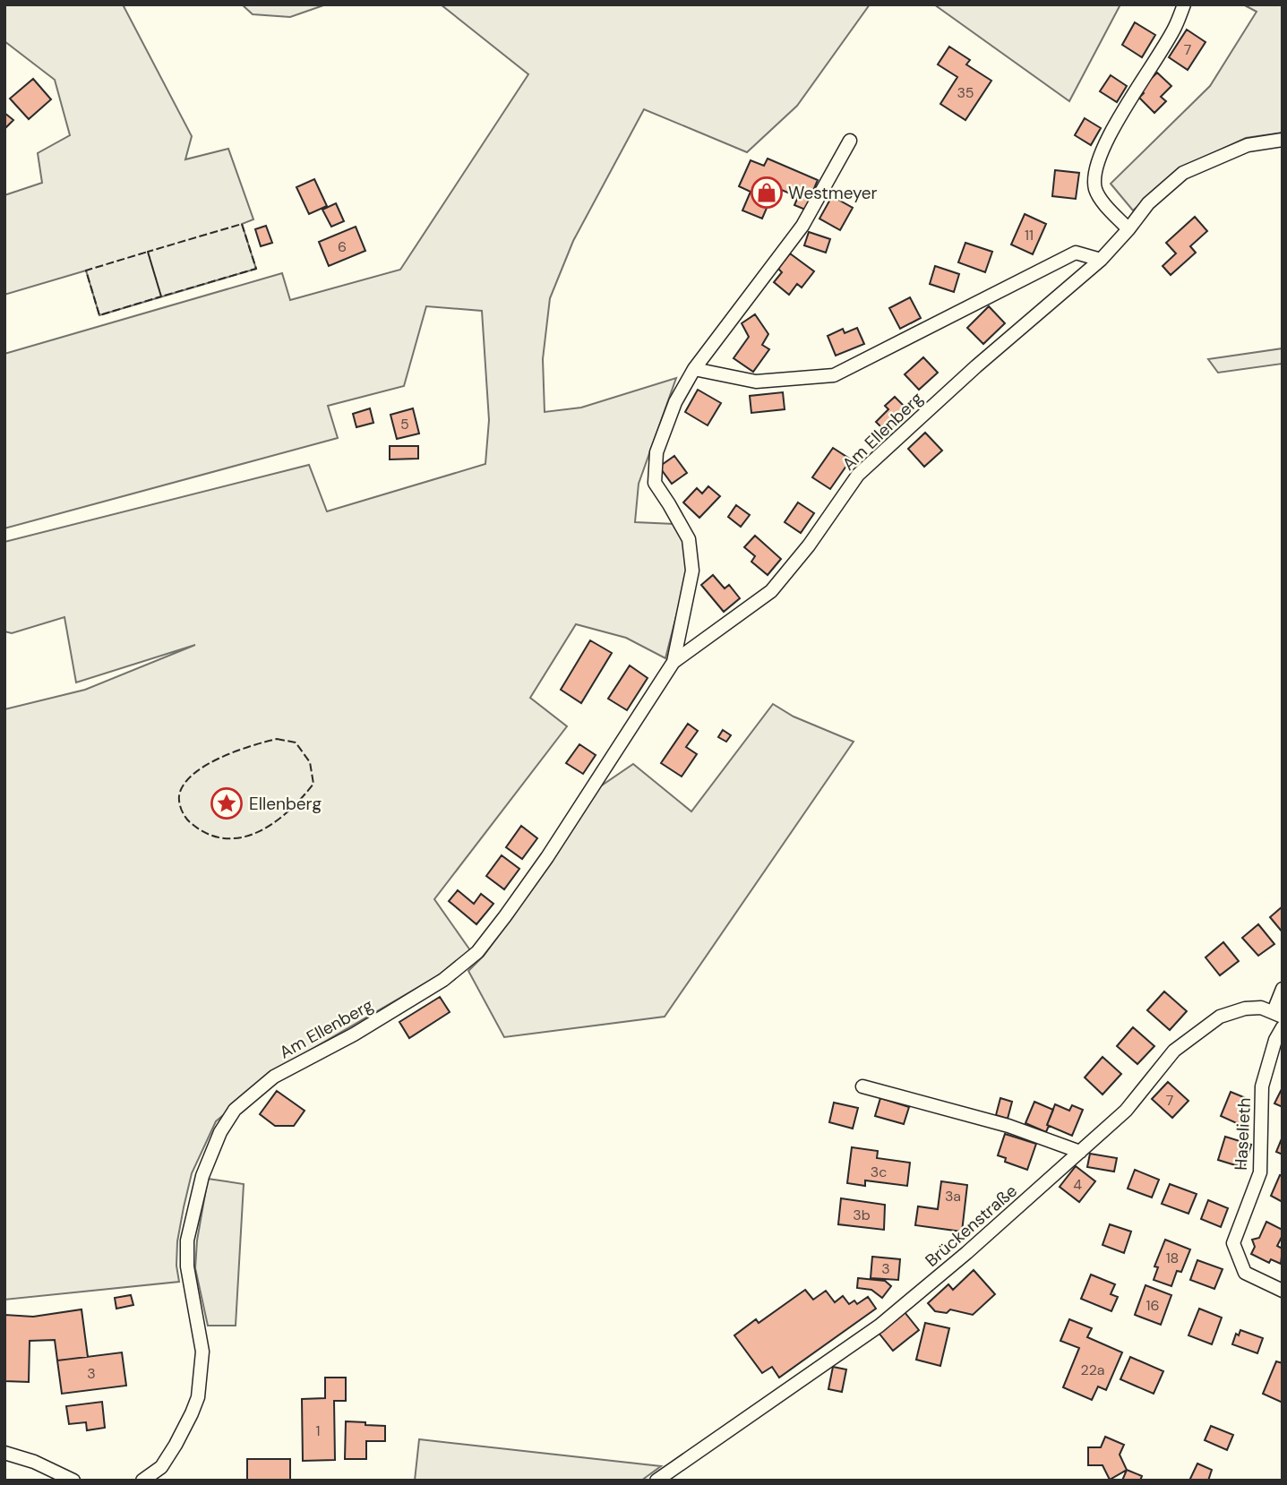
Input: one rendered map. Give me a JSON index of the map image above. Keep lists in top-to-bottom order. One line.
{"streets":{"street":["Am Ellenberg","Haselieth","Brückenstraße"]},"places":{"shop":["Westmeyer"],"place":["Ellenberg"]},"house_numbers":["7","35","11","6","5","7","3c","4","3a","3b","18","3","16","22a","3","1"]}
